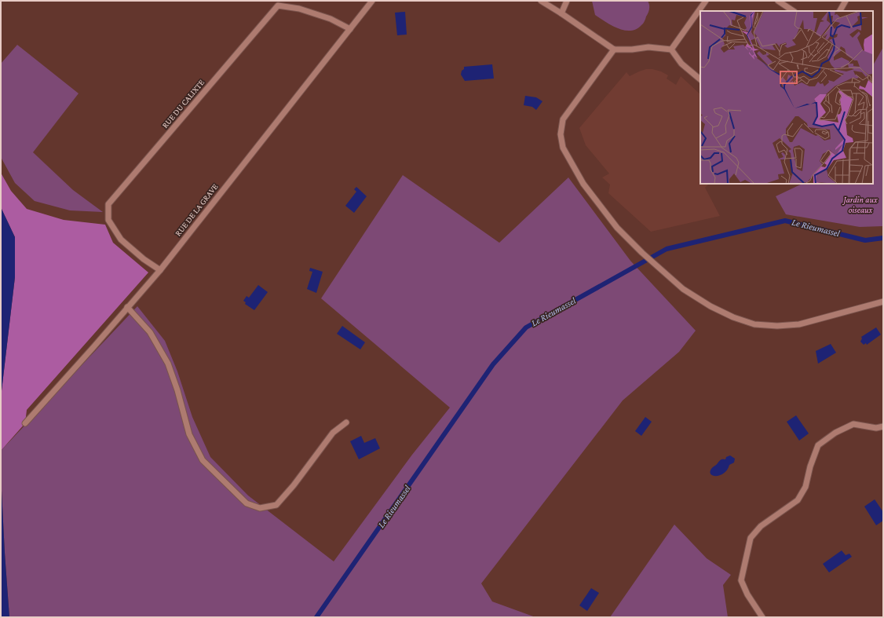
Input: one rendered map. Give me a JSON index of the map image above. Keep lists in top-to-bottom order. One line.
{"streets":{"street":["RUE DU CALIXTE","RUE DE LA GRAVE"]},"crossings":[["RUE DU CALIXTE","RUE DE LA GRAVE"]],"water":["Le Rieumassel"],"parks":["Jardin aux oiseaux"]}
